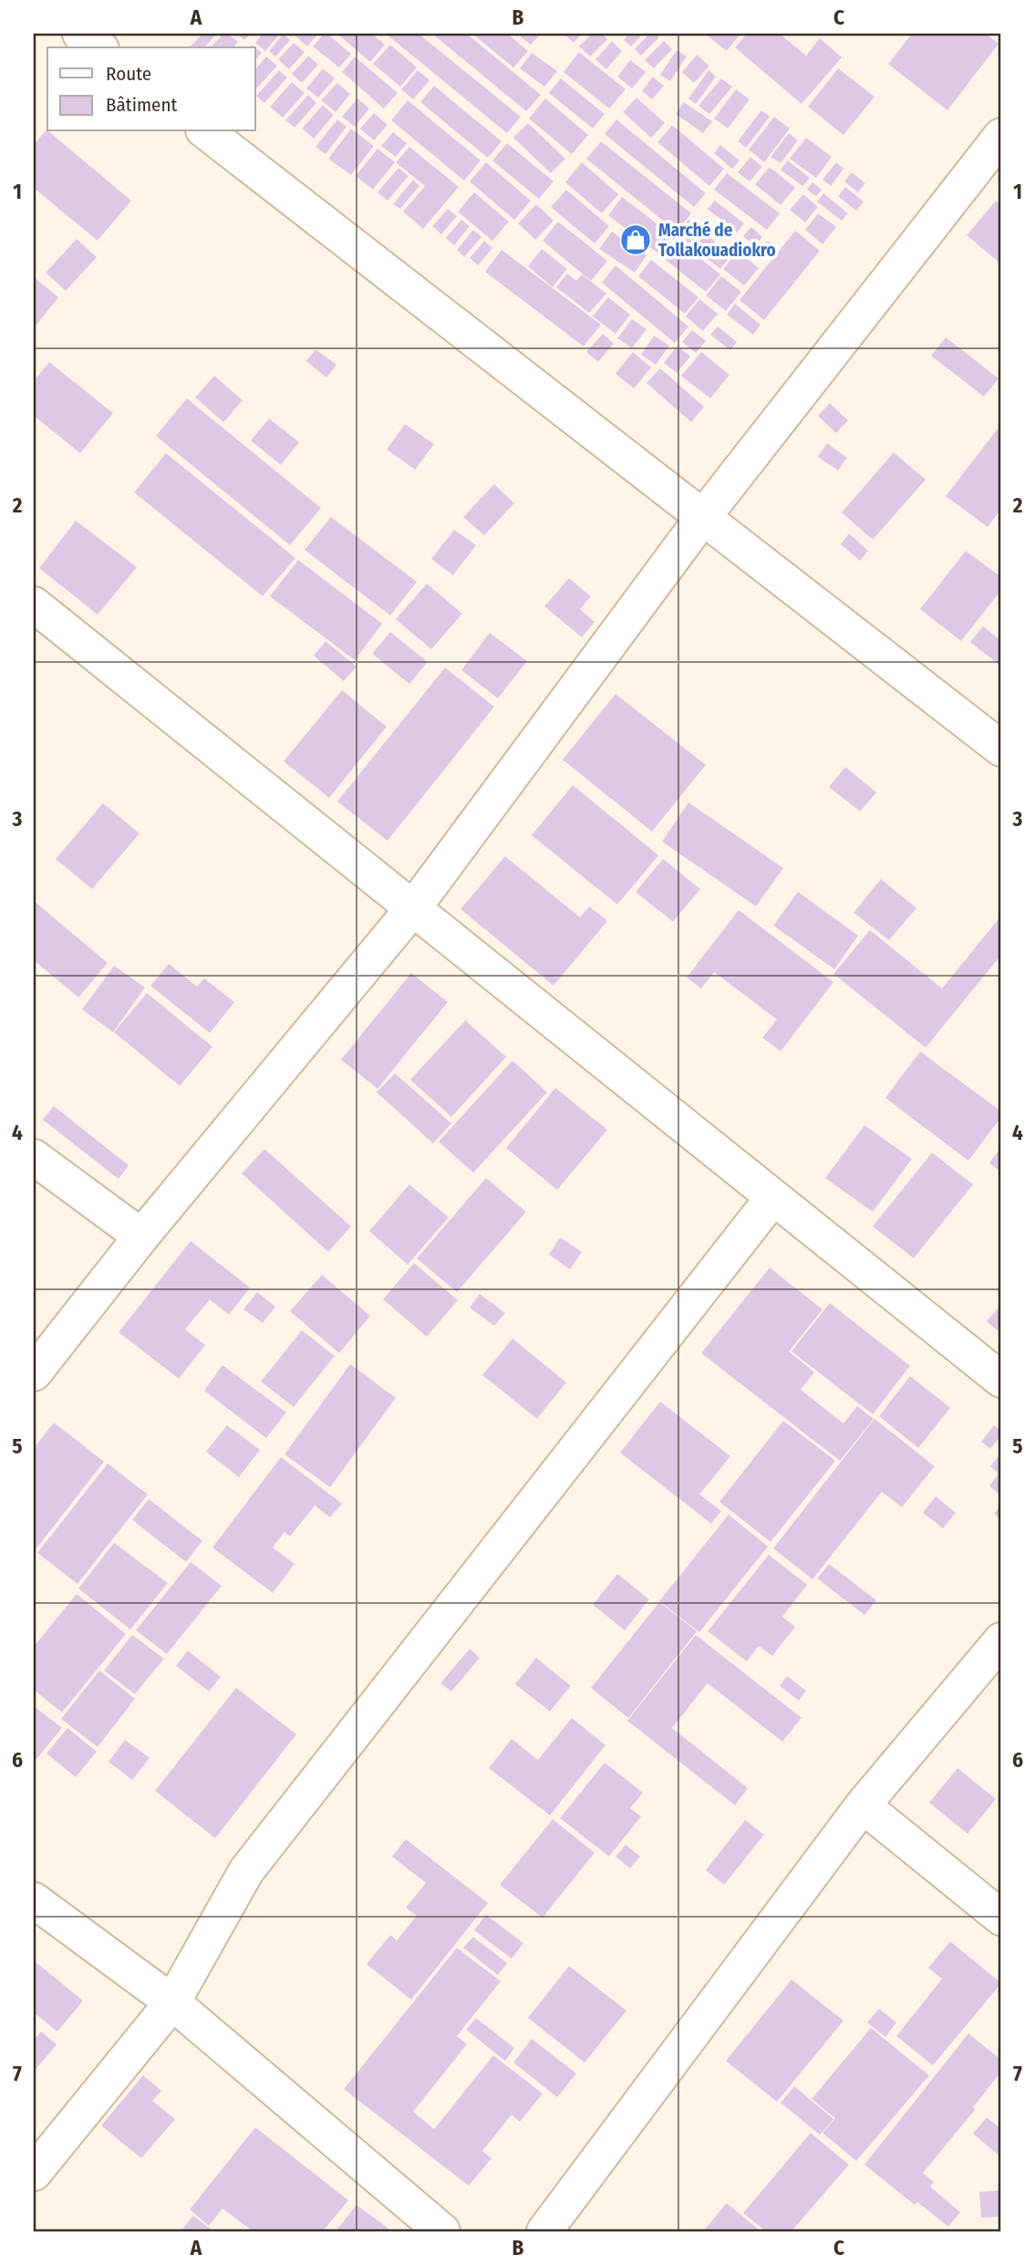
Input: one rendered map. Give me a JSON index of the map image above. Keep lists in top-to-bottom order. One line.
{"places":{"shop":["Marché de Tollakouadiokro"]},"legend":["Route","Bâtiment"],"grid":{"columns":["A","B","C"],"rows":["1","2","3","4","5","6","7"]}}
